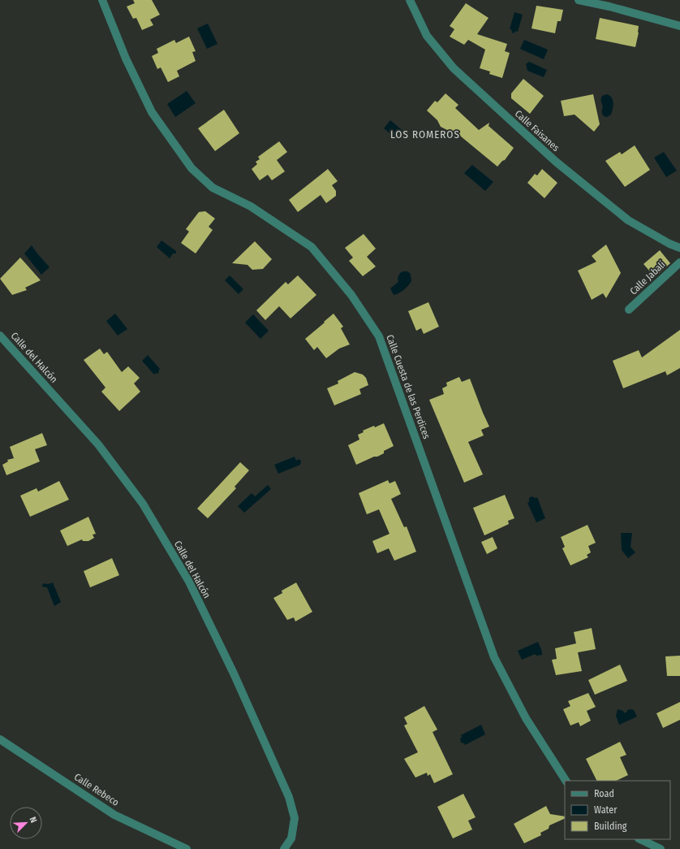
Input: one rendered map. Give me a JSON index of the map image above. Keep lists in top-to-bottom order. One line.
{"streets":{"street":["Calle Faisanes","Calle Jabalí","Calle del Halcón","Calle Cuesta de las Perdices","Calle Rebeco"]},"districts":["LOS ROMEROS"],"legend":["Road","Water","Building"],"north":"top right"}
